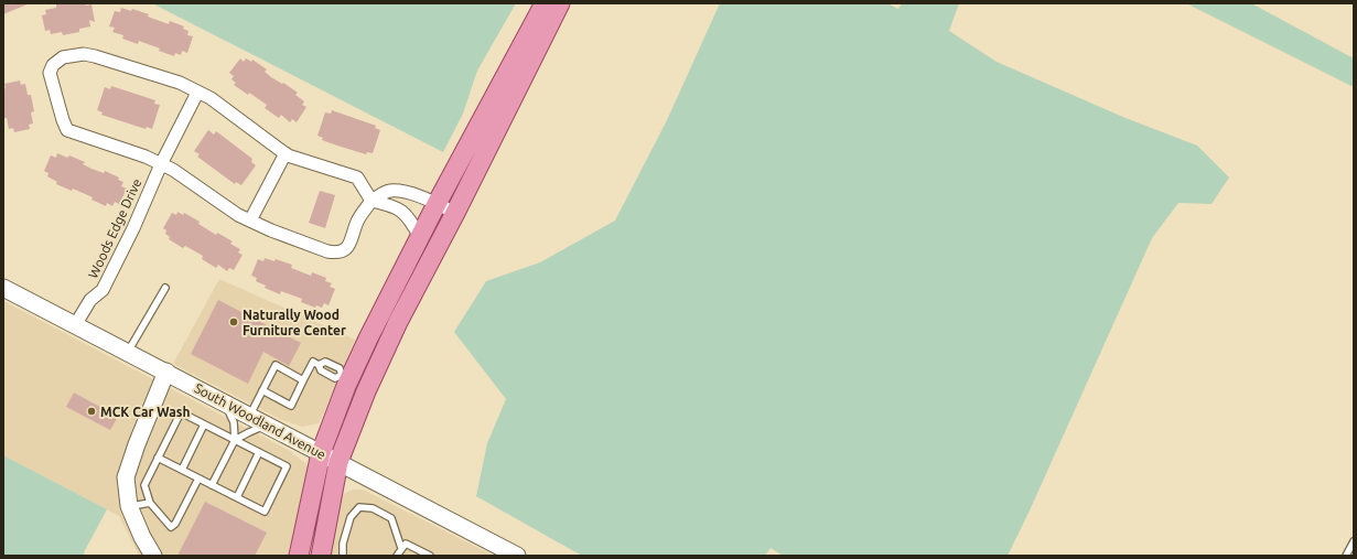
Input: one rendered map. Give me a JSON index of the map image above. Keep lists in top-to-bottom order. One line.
{"streets":{"street":["Woods Edge Drive","South Woodland Avenue"]},"crossings":[["Woods Edge Drive","South Woodland Avenue"]],"places":["Naturally Wood Furniture Center","MCK Car Wash"]}
